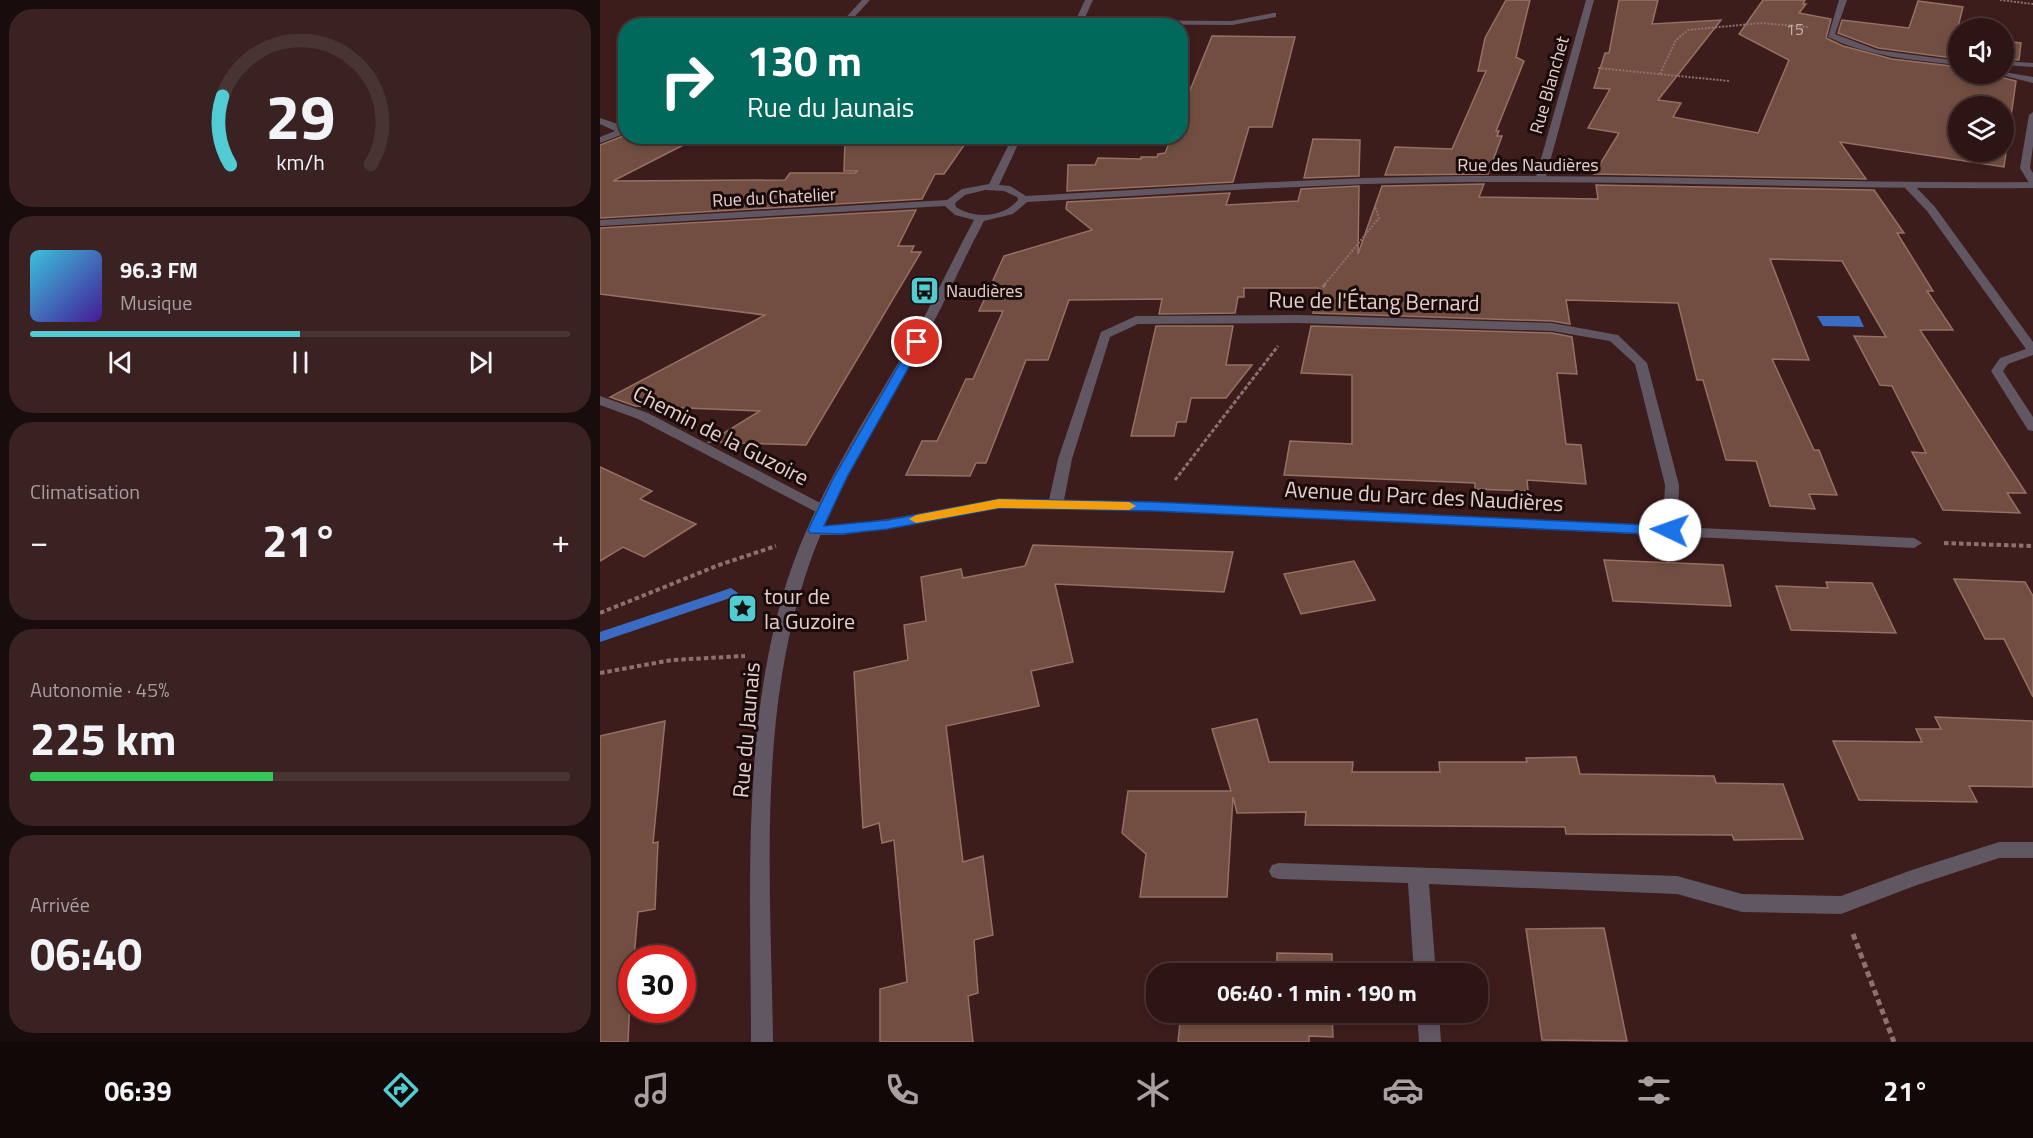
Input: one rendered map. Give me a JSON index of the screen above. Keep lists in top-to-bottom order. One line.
{"streets":{"street":["Rue Blanchet","Rue des Naudières","Rue du Chatelier","Rue de l'Étang Bernard","Chemin de la Guzoire","Avenue du Parc des Naudières","Rue du Jaunais"]},"crossings":[["Rue Blanchet","Rue des Naudières"],["Rue de l'Étang Bernard","Avenue du Parc des Naudières"],["Chemin de la Guzoire","Rue du Jaunais"],["Avenue du Parc des Naudières","Rue du Jaunais"]],"places":{"bus stop":["Naudières"],"place":["tour de la Guzoire"]},"house_numbers":["15"],"page":{"turn":["130 m","Rue du Jaunais"],"song":["96.3 FM","Musique"],"tile":["Climatisation",["Autonomie · 45%","225 km"],["Arrivée","06:40"]],"heat":["−","21°","+"],"limit":"30","trip":"06:40 · 1 min · 190 m","tabs":["06:39","21°"],"gauge":["29","km/h"]}}
